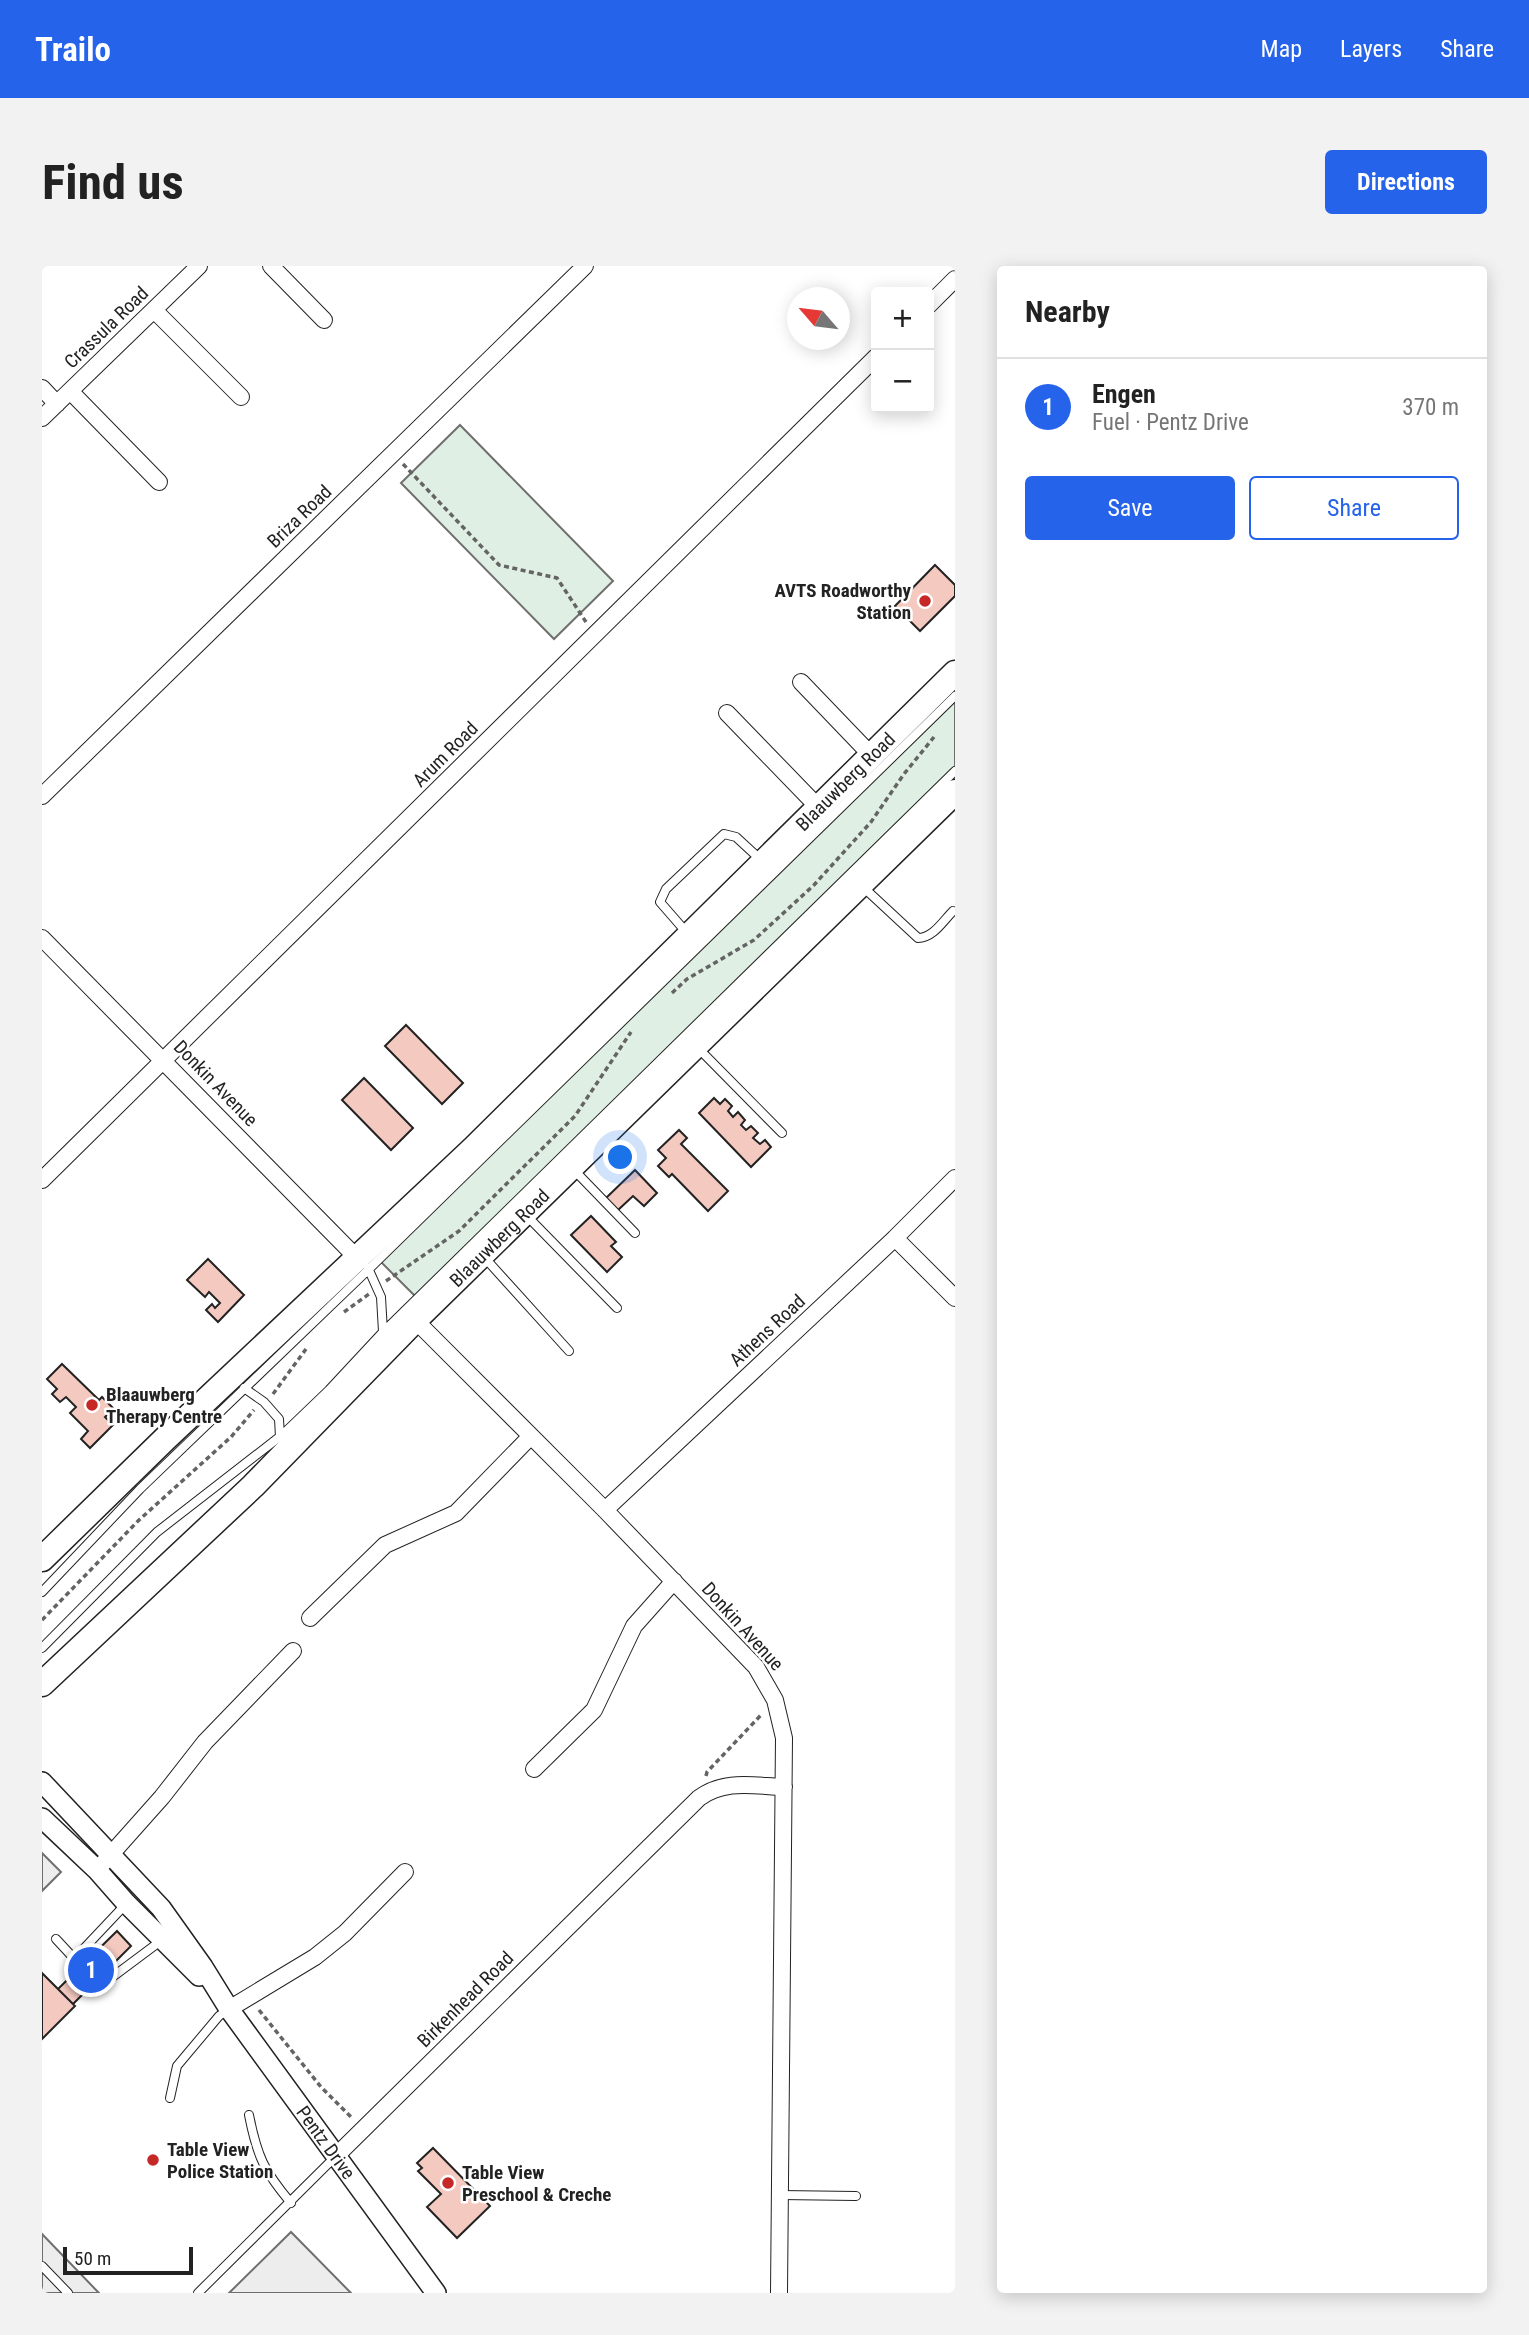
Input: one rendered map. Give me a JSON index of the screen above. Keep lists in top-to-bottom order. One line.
{"streets":{"main road":["Blaauwberg Road"],"street":["Crassula Road","Briza Road","Arum Road","Donkin Avenue","Athens Road","Birkenhead Road","Pentz Drive"]},"crossings":[["Arum Road","Donkin Avenue"],["Blaauwberg Road","Donkin Avenue"],["Donkin Avenue","Athens Road"],["Donkin Avenue","Birkenhead Road"],["Birkenhead Road","Pentz Drive"]],"places":["AVTS Roadworthy Station","Blaauwberg Therapy Centre","Table View Police Station","Table View Preschool & Creche"],"scale_bar":"50 m","north":"top left","page":{"header":"Trailo","nav":["Map","Layers","Share"],"buttons":["Directions",["Save","Share"]],"title":"Find us","heading":"Nearby","map_buttons":["+","−"],"list":[{"mark":"1","name":"Engen","note":"Fuel · Pentz Drive","value":"370 m"}],"pins":"1","scale":"50 m"}}
